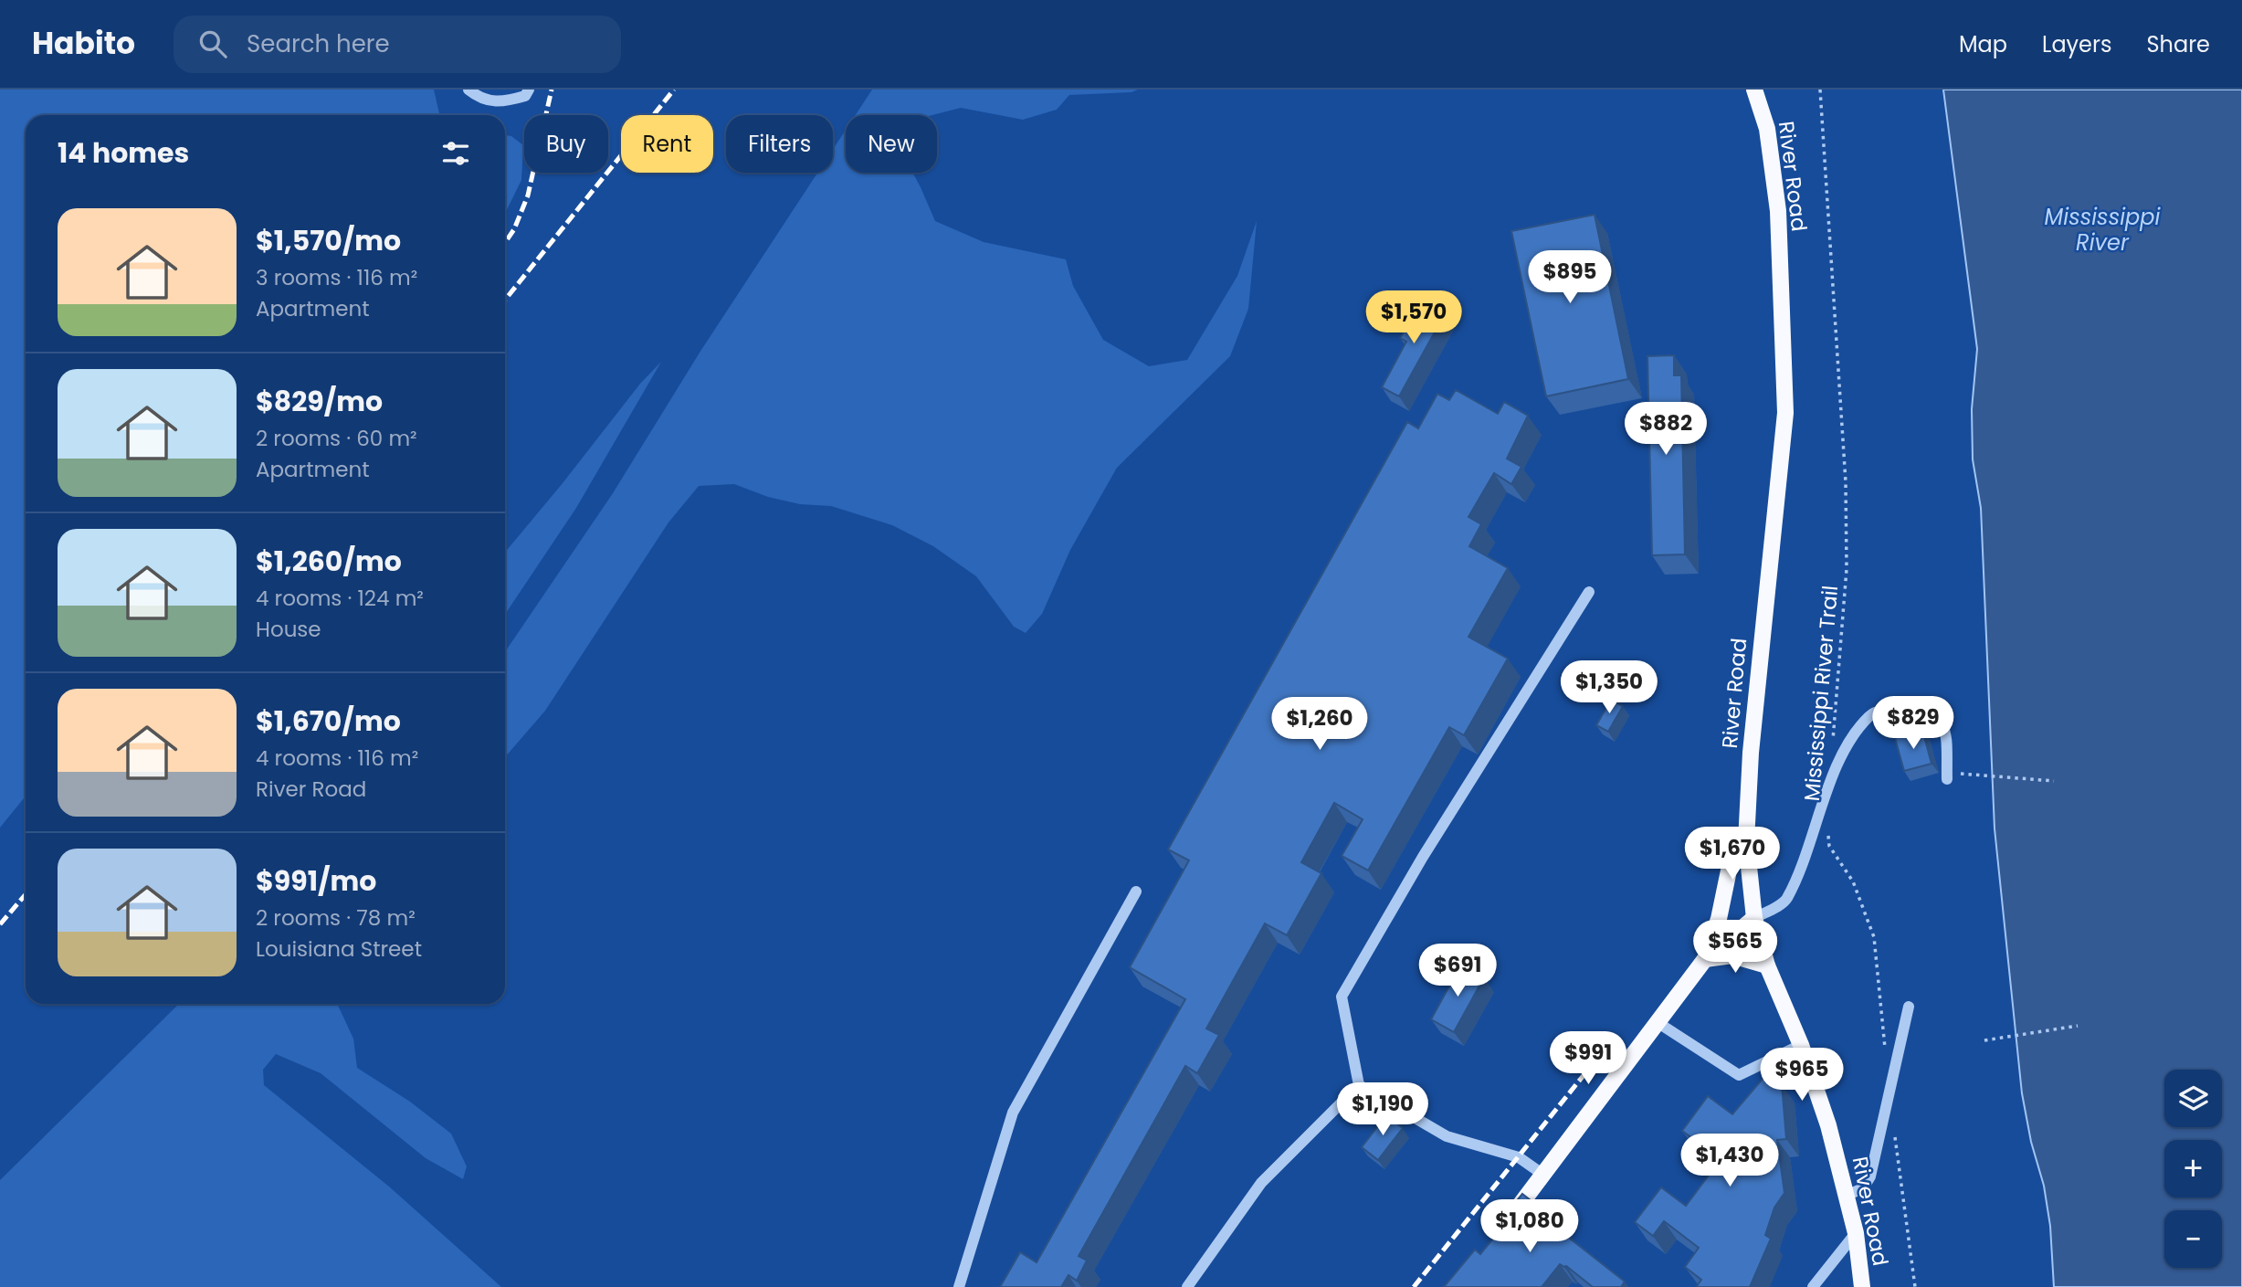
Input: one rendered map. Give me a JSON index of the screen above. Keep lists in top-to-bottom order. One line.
{"streets":{"main road":["River Road"],"path":["Mississippi River Trail"]},"water":["Mississippi River"],"page":{"header":"Habito","search":"Search here","nav":["Map","Layers","Share"],"chip":["Buy","Rent","Filters","New"],"heading":"14 homes","list":[{"name":"$1,570/mo","note":"3 rooms · 116 m² · Apartment"},{"name":"$829/mo","note":"2 rooms · 60 m² · Apartment"},{"name":"$1,260/mo","note":"4 rooms · 124 m² · House"},{"name":"$1,670/mo","note":"4 rooms · 116 m² · River Road"},{"name":"$991/mo","note":"2 rooms · 78 m² · Louisiana Street"}],"price":["$895","$1,570","$882","$1,350","$829","$1,260","$1,670","$565","$691","$991","$965","$1,190","$1,430","$1,080"],"map_buttons":["+","−"]}}
